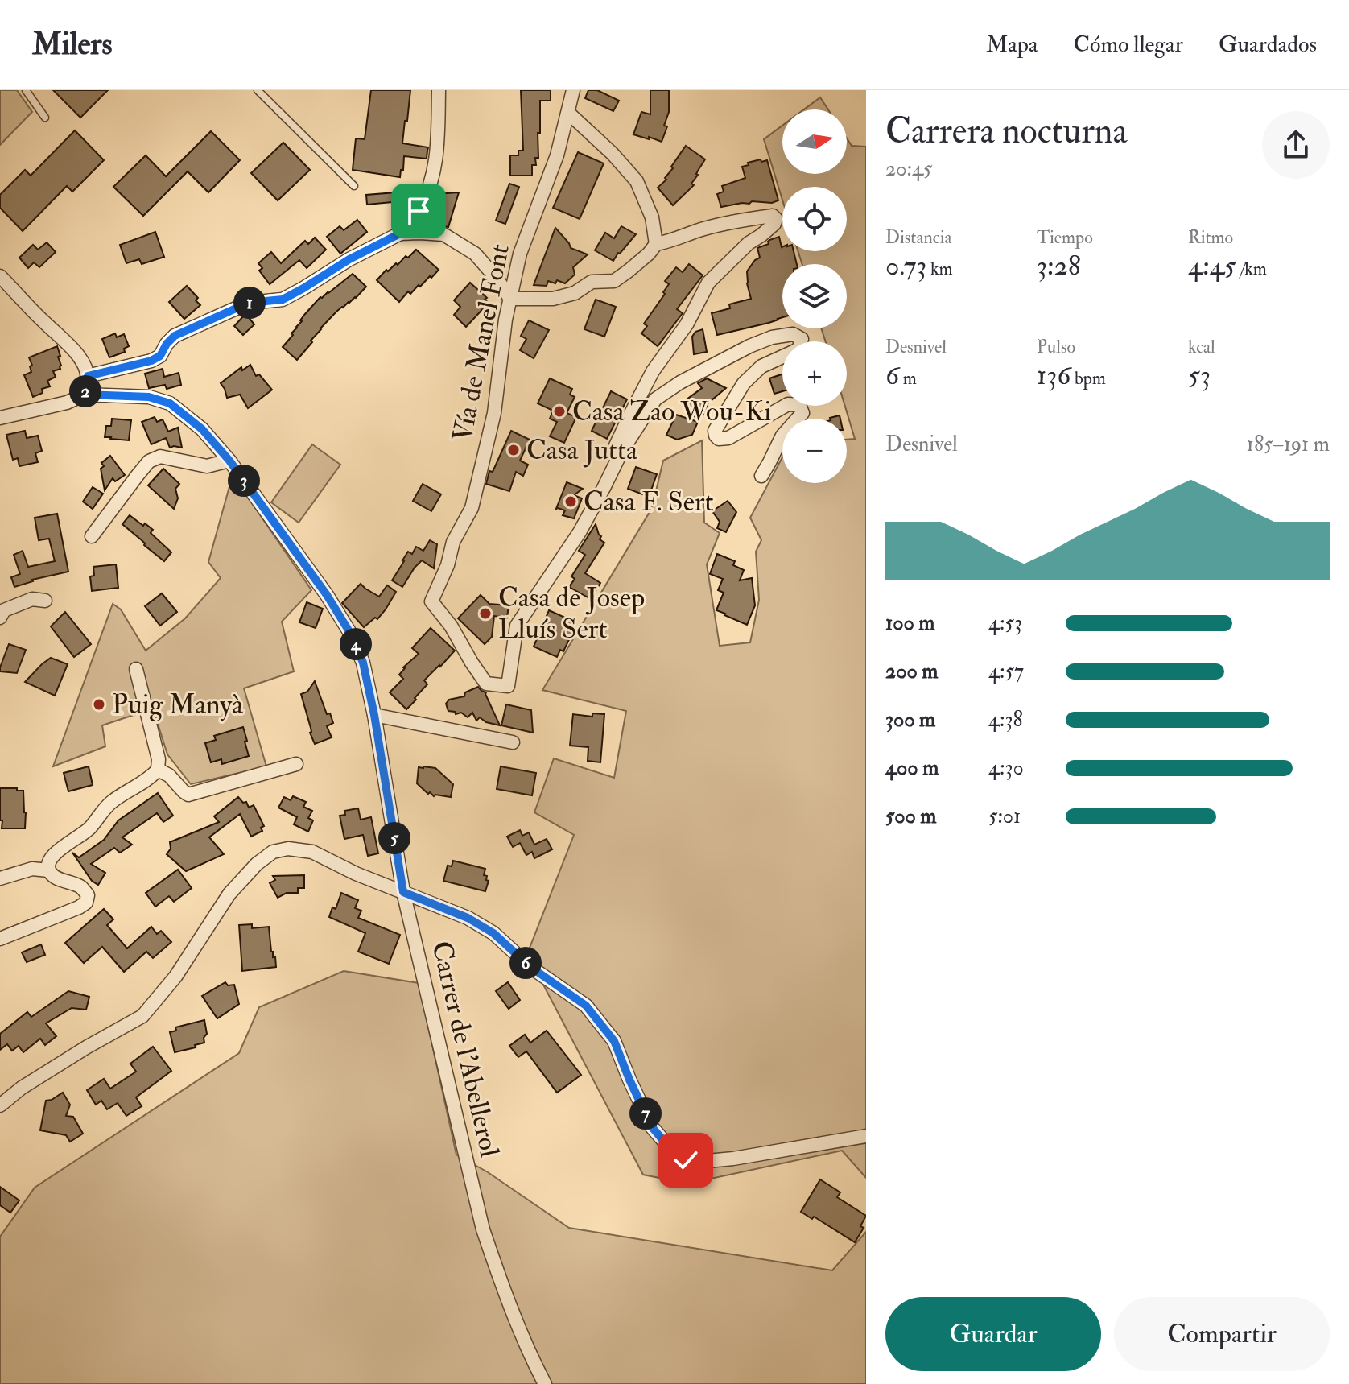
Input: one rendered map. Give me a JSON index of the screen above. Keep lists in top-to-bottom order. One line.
{"streets":{"street":["Vía de Manel Font","Carrer de l'Abellerol"]},"places":["Casa Zao Wou-Ki","Casa Jutta","Casa F. Sert","Casa de Josep Lluís Sert","Puig Manyà"],"north":"right","page":{"header":"Milers","nav":["Mapa","Cómo llegar","Guardados"],"heading":["Carrera nocturna","20:45"],"map_buttons":["+","−"],"stats":[["Distancia","0.73 km"],["Tiempo","3:28"],["Ritmo","4:45 /km"],["Desnivel","6 m"],["Pulso","136 bpm"],["kcal","53"]],"pins":["1","2","3","4","5","6","7"],"chart":["Desnivel","185–191 m"],"list":[{"name":"100 m","note":"4:53"},{"name":"200 m","note":"4:57"},{"name":"300 m","note":"4:38"},{"name":"400 m","note":"4:30"},{"name":"500 m","note":"5:01"}],"buttons":["Guardar","Compartir"]}}
